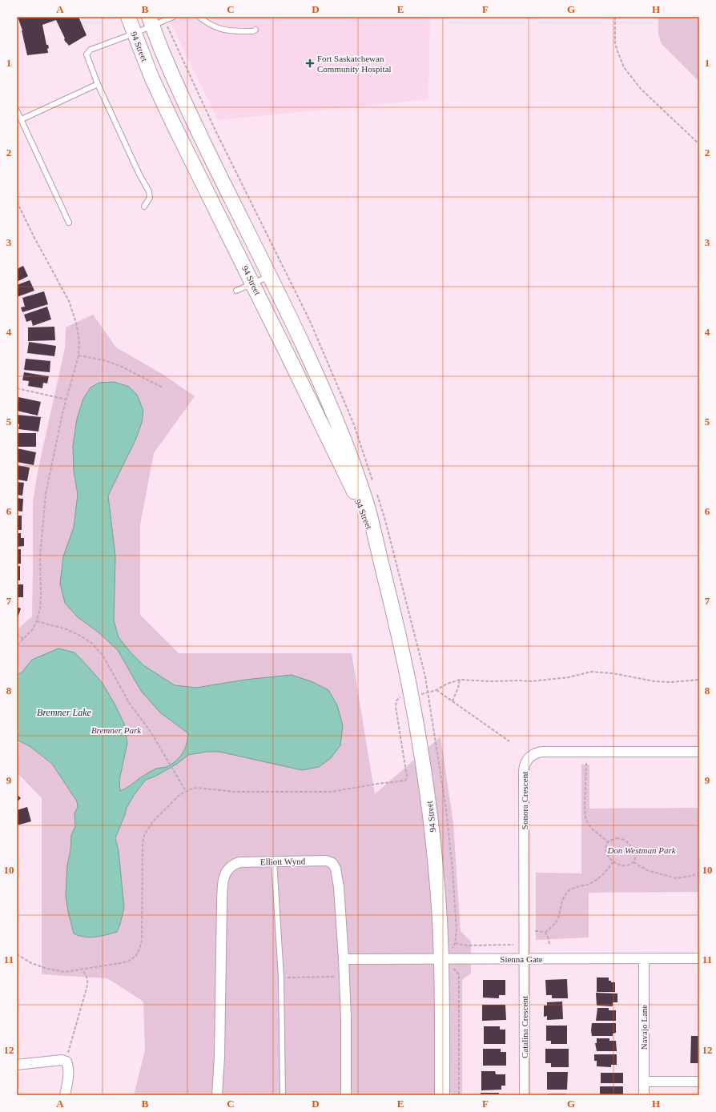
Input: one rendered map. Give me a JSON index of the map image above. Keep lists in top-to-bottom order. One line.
{"streets":{"main road":["94 Street"],"street":["Sonora Crescent","Elliott Wynd","Sienna Gate","Catalina Crescent","Navajo Lane"]},"crossings":[["94 Street","Sienna Gate"],["Sonora Crescent","Sienna Gate"],["Sonora Crescent","Catalina Crescent"],["Elliott Wynd","Sienna Gate"],["Sienna Gate","Catalina Crescent"],["Sienna Gate","Navajo Lane"]],"water":["Bremner Lake"],"parks":["Bremner Park","Don Westman Park"],"places":{"health":["Fort Saskatchewan Community Hospital"]},"grid":{"columns":["A","B","C","D","E","F","G","H"],"rows":["1","2","3","4","5","6","7","8","9","10","11","12"]}}
